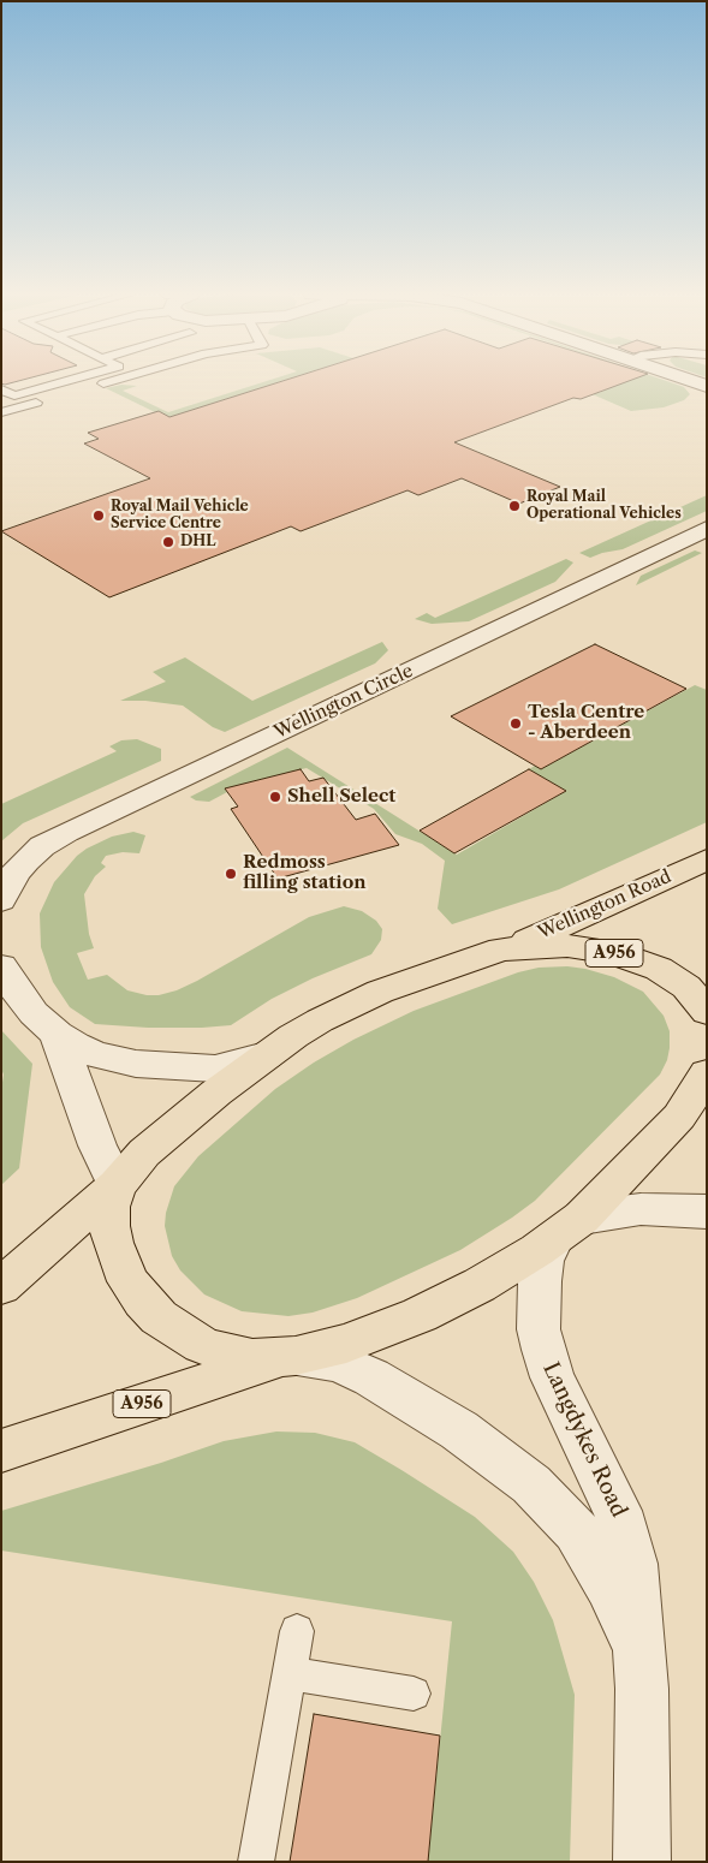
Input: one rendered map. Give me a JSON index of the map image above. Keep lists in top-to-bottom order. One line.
{"streets":{"main road":["Wellington Road","A956"],"street":["Wellington Circle","Langdykes Road"]},"crossings":[["Wellington Road","A956"],["A956","Langdykes Road"]],"places":["Royal Mail Operational Vehicles","Royal Mail Vehicle Service Centre","DHL","Tesla Centre - Aberdeen","Shell Select","Redmoss filling station"]}
